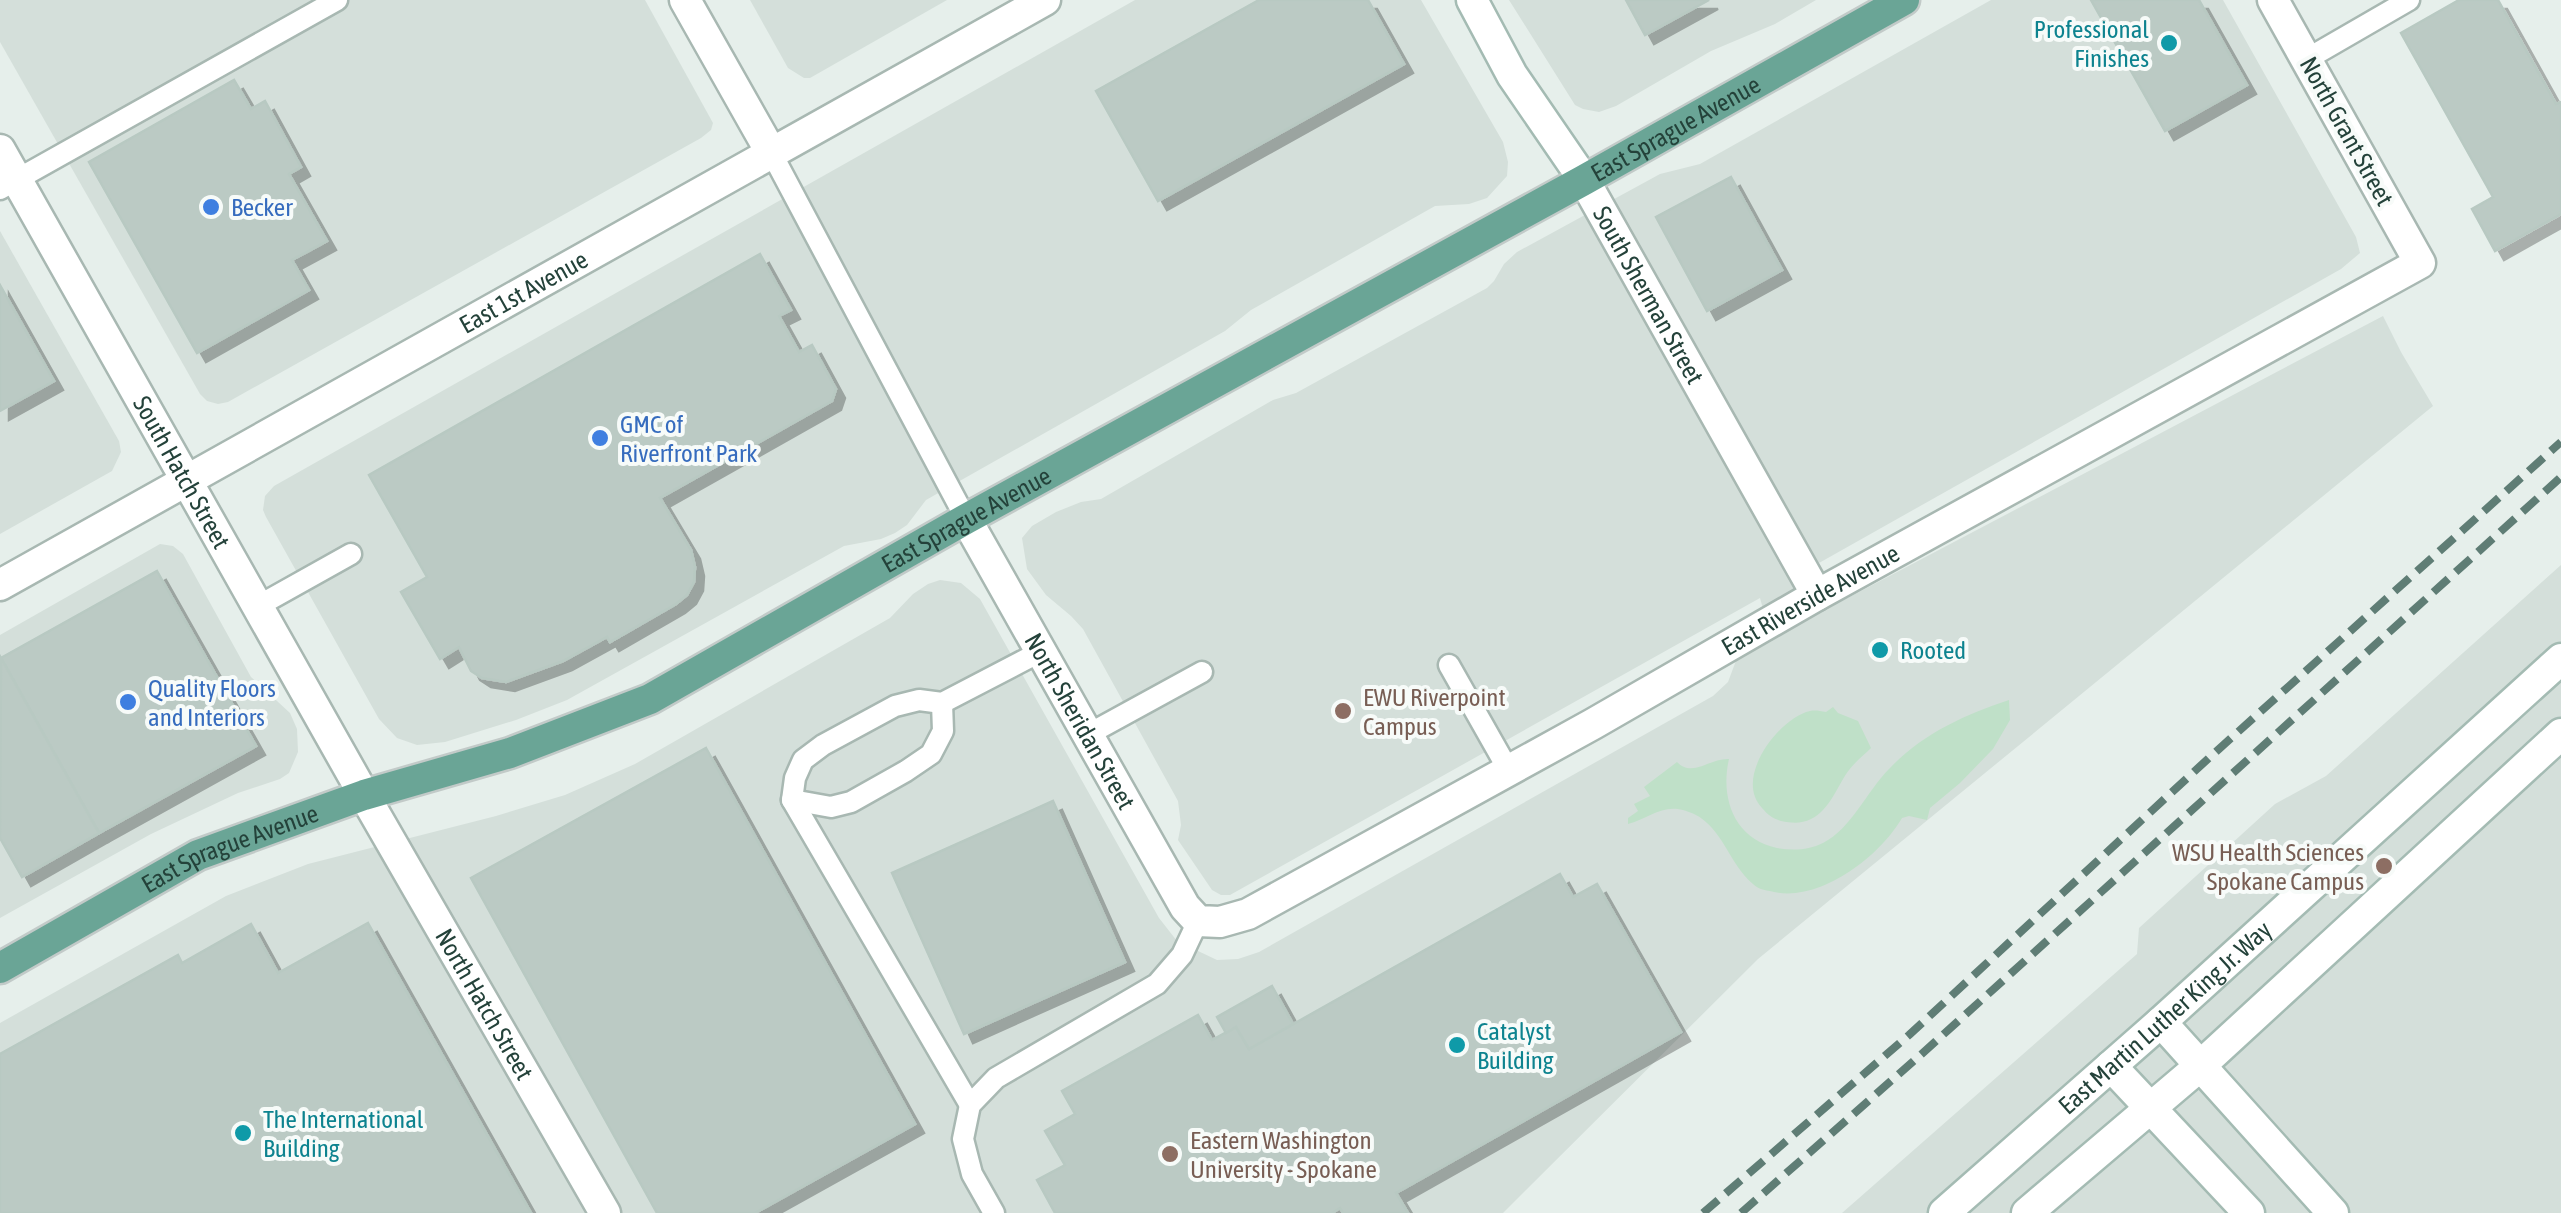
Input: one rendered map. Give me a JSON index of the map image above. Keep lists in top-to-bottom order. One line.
{"streets":{"main road":["East Sprague Avenue"],"street":["North Grant Street","East 1st Avenue","South Sherman Street","South Hatch Street","East Riverside Avenue","North Sheridan Street","North Hatch Street","East Martin Luther King Jr. Way"]},"crossings":[["East Sprague Avenue","South Sherman Street"],["East Sprague Avenue","South Hatch Street"],["East Sprague Avenue","North Sheridan Street"],["East Sprague Avenue","North Hatch Street"],["North Grant Street","East Riverside Avenue"],["East 1st Avenue","South Hatch Street"],["South Sherman Street","East Riverside Avenue"],["South Hatch Street","North Hatch Street"],["East Riverside Avenue","North Sheridan Street"]],"places":["Professional Finishes","Becker","GMC of Riverfront Park","Rooted","Quality Floors and Interiors","EWU Riverpoint Campus","WSU Health Sciences Spokane Campus","Catalyst Building","The International Building","Eastern Washington University - Spokane"]}
